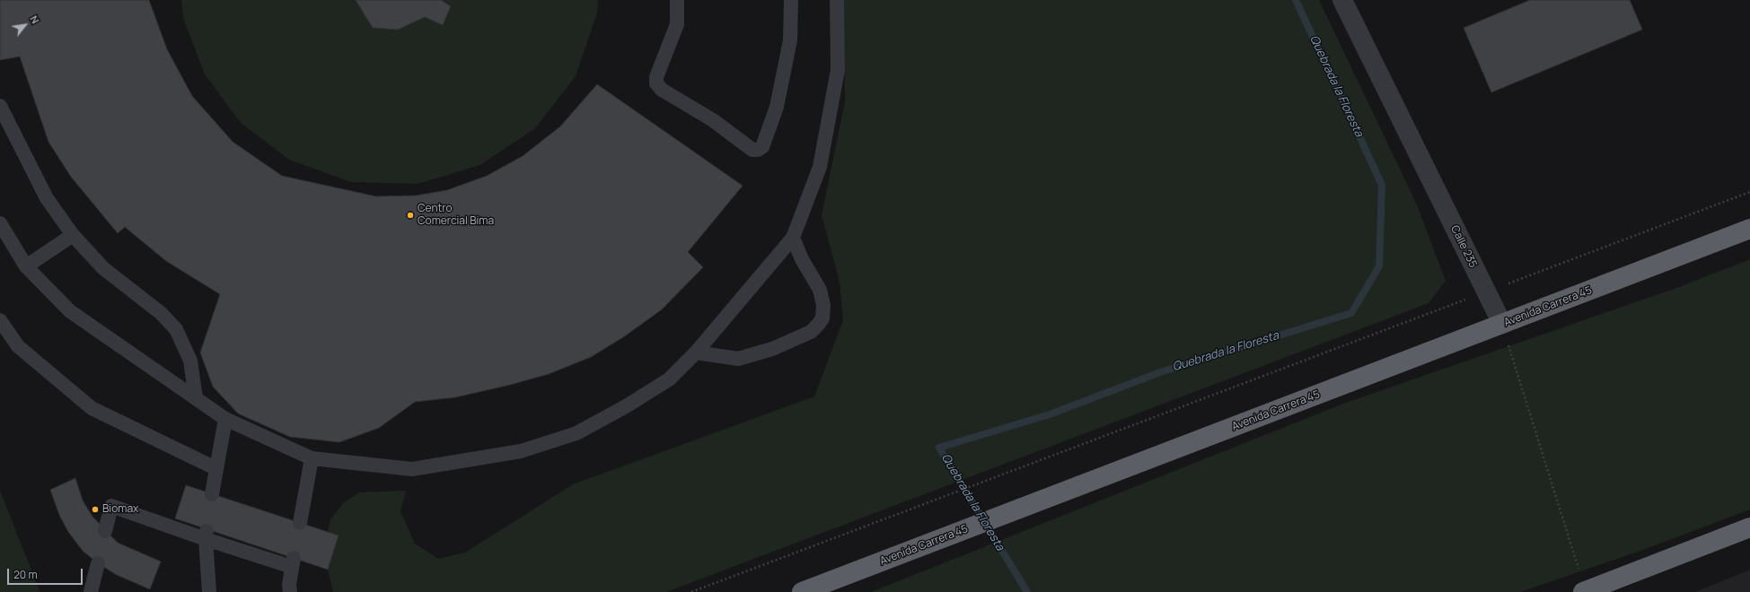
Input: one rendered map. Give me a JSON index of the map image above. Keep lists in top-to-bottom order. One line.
{"streets":{"highway":["Avenida Carrera 45"],"street":["Calle 235"]},"crossings":[["Calle 235","Avenida Carrera 45"]],"water":["Quebrada la Floresta"],"places":["Centro Comercial Bima","Biomax"],"scale_bar":"20 m","north":"top right"}
